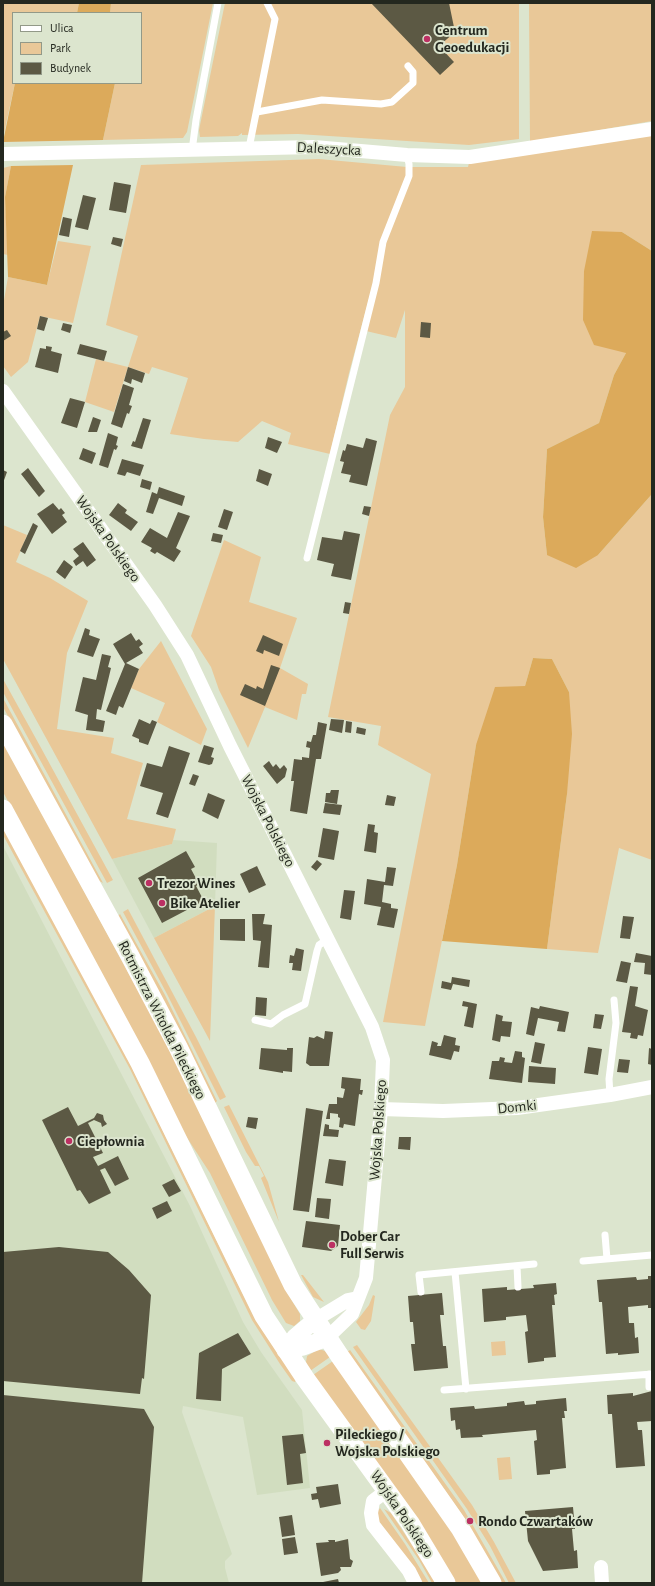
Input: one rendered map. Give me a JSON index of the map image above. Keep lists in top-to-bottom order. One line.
{"streets":{"main road":["Wojska Polskiego","Rotmistrza Witolda Pileckiego"],"street":["Daleszycka","Domki"]},"crossings":[["Wojska Polskiego","Domki"]],"places":["Centrum Geoedukacji","Trezor Wines","Bike Atelier","Ciepłownia","Dober Car Full Serwis","Pileckiego / Wojska Polskiego","Rondo Czwartaków"],"legend":["Ulica","Park","Budynek"]}
